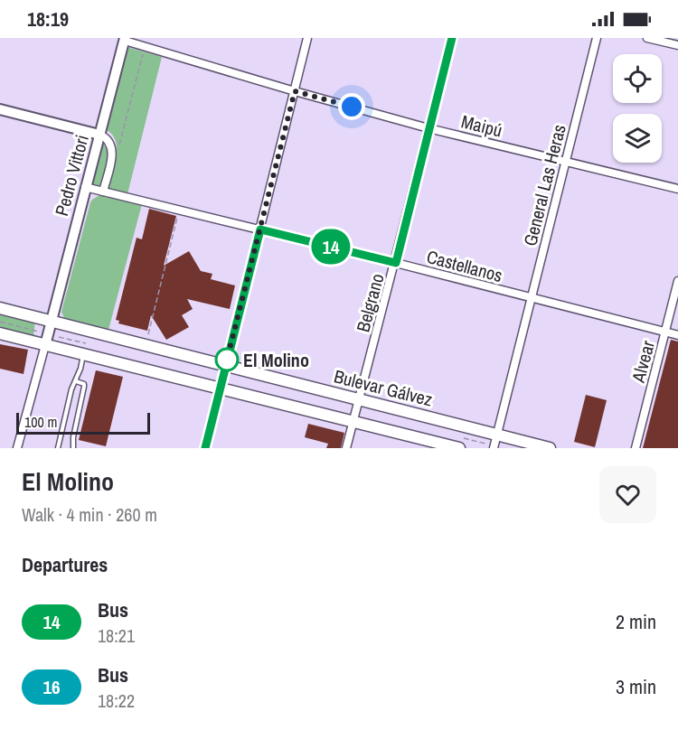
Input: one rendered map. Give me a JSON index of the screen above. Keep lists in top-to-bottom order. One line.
{"streets":{"main road":["Bulevar Gálvez"],"street":["Maipú","Pedro Vittori","General Las Heras","Castellanos","Belgrano","Alvear"]},"crossings":[["Maipú","Pedro Vittori"],["Maipú","General Las Heras"],["Maipú","Belgrano"],["Pedro Vittori","Castellanos"],["Pedro Vittori","Bulevar Gálvez"],["General Las Heras","Castellanos"],["General Las Heras","Bulevar Gálvez"],["Castellanos","Belgrano"],["Castellanos","Alvear"],["Belgrano","Bulevar Gálvez"]],"places":["El Molino"],"lines":["bus line 14"],"scale_bar":"100 m","page":{"status":"18:19","on_map":"14","scale":"100 m","heading":[["El Molino","Walk · 4 min · 260 m"],"Departures"],"list":[{"mark":"14","name":"Bus","note":"18:21","value":"2 min"},{"mark":"16","name":"Bus","note":"18:22","value":"3 min"}]}}
